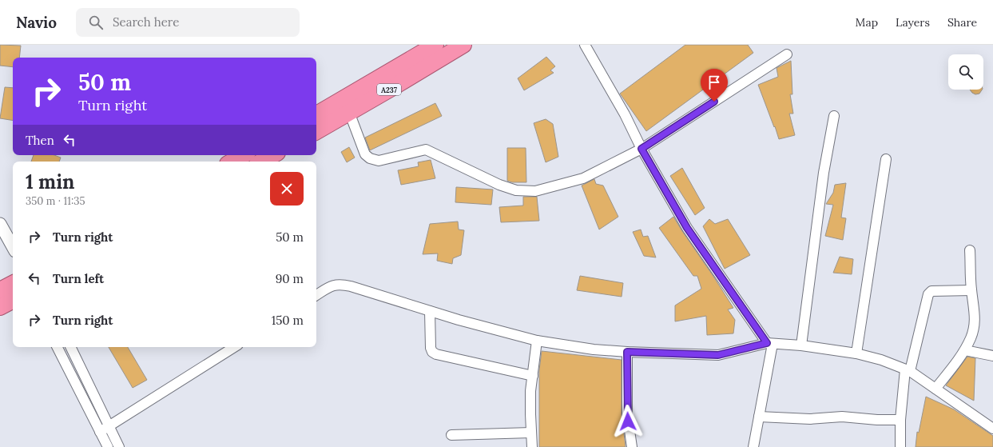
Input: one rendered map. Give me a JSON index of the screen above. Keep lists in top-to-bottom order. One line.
{"streets":{"highway":["A237"]},"page":{"header":"Navio","search":"Search here","nav":["Map","Layers","Share"],"turn":["50 m","Turn right"],"then":"Then","heading":["1 min","350 m · 11:35"],"list":[{"name":"Turn right","value":"50 m"},{"name":"Turn left","value":"90 m"},{"name":"Turn right","value":"150 m"}]}}
